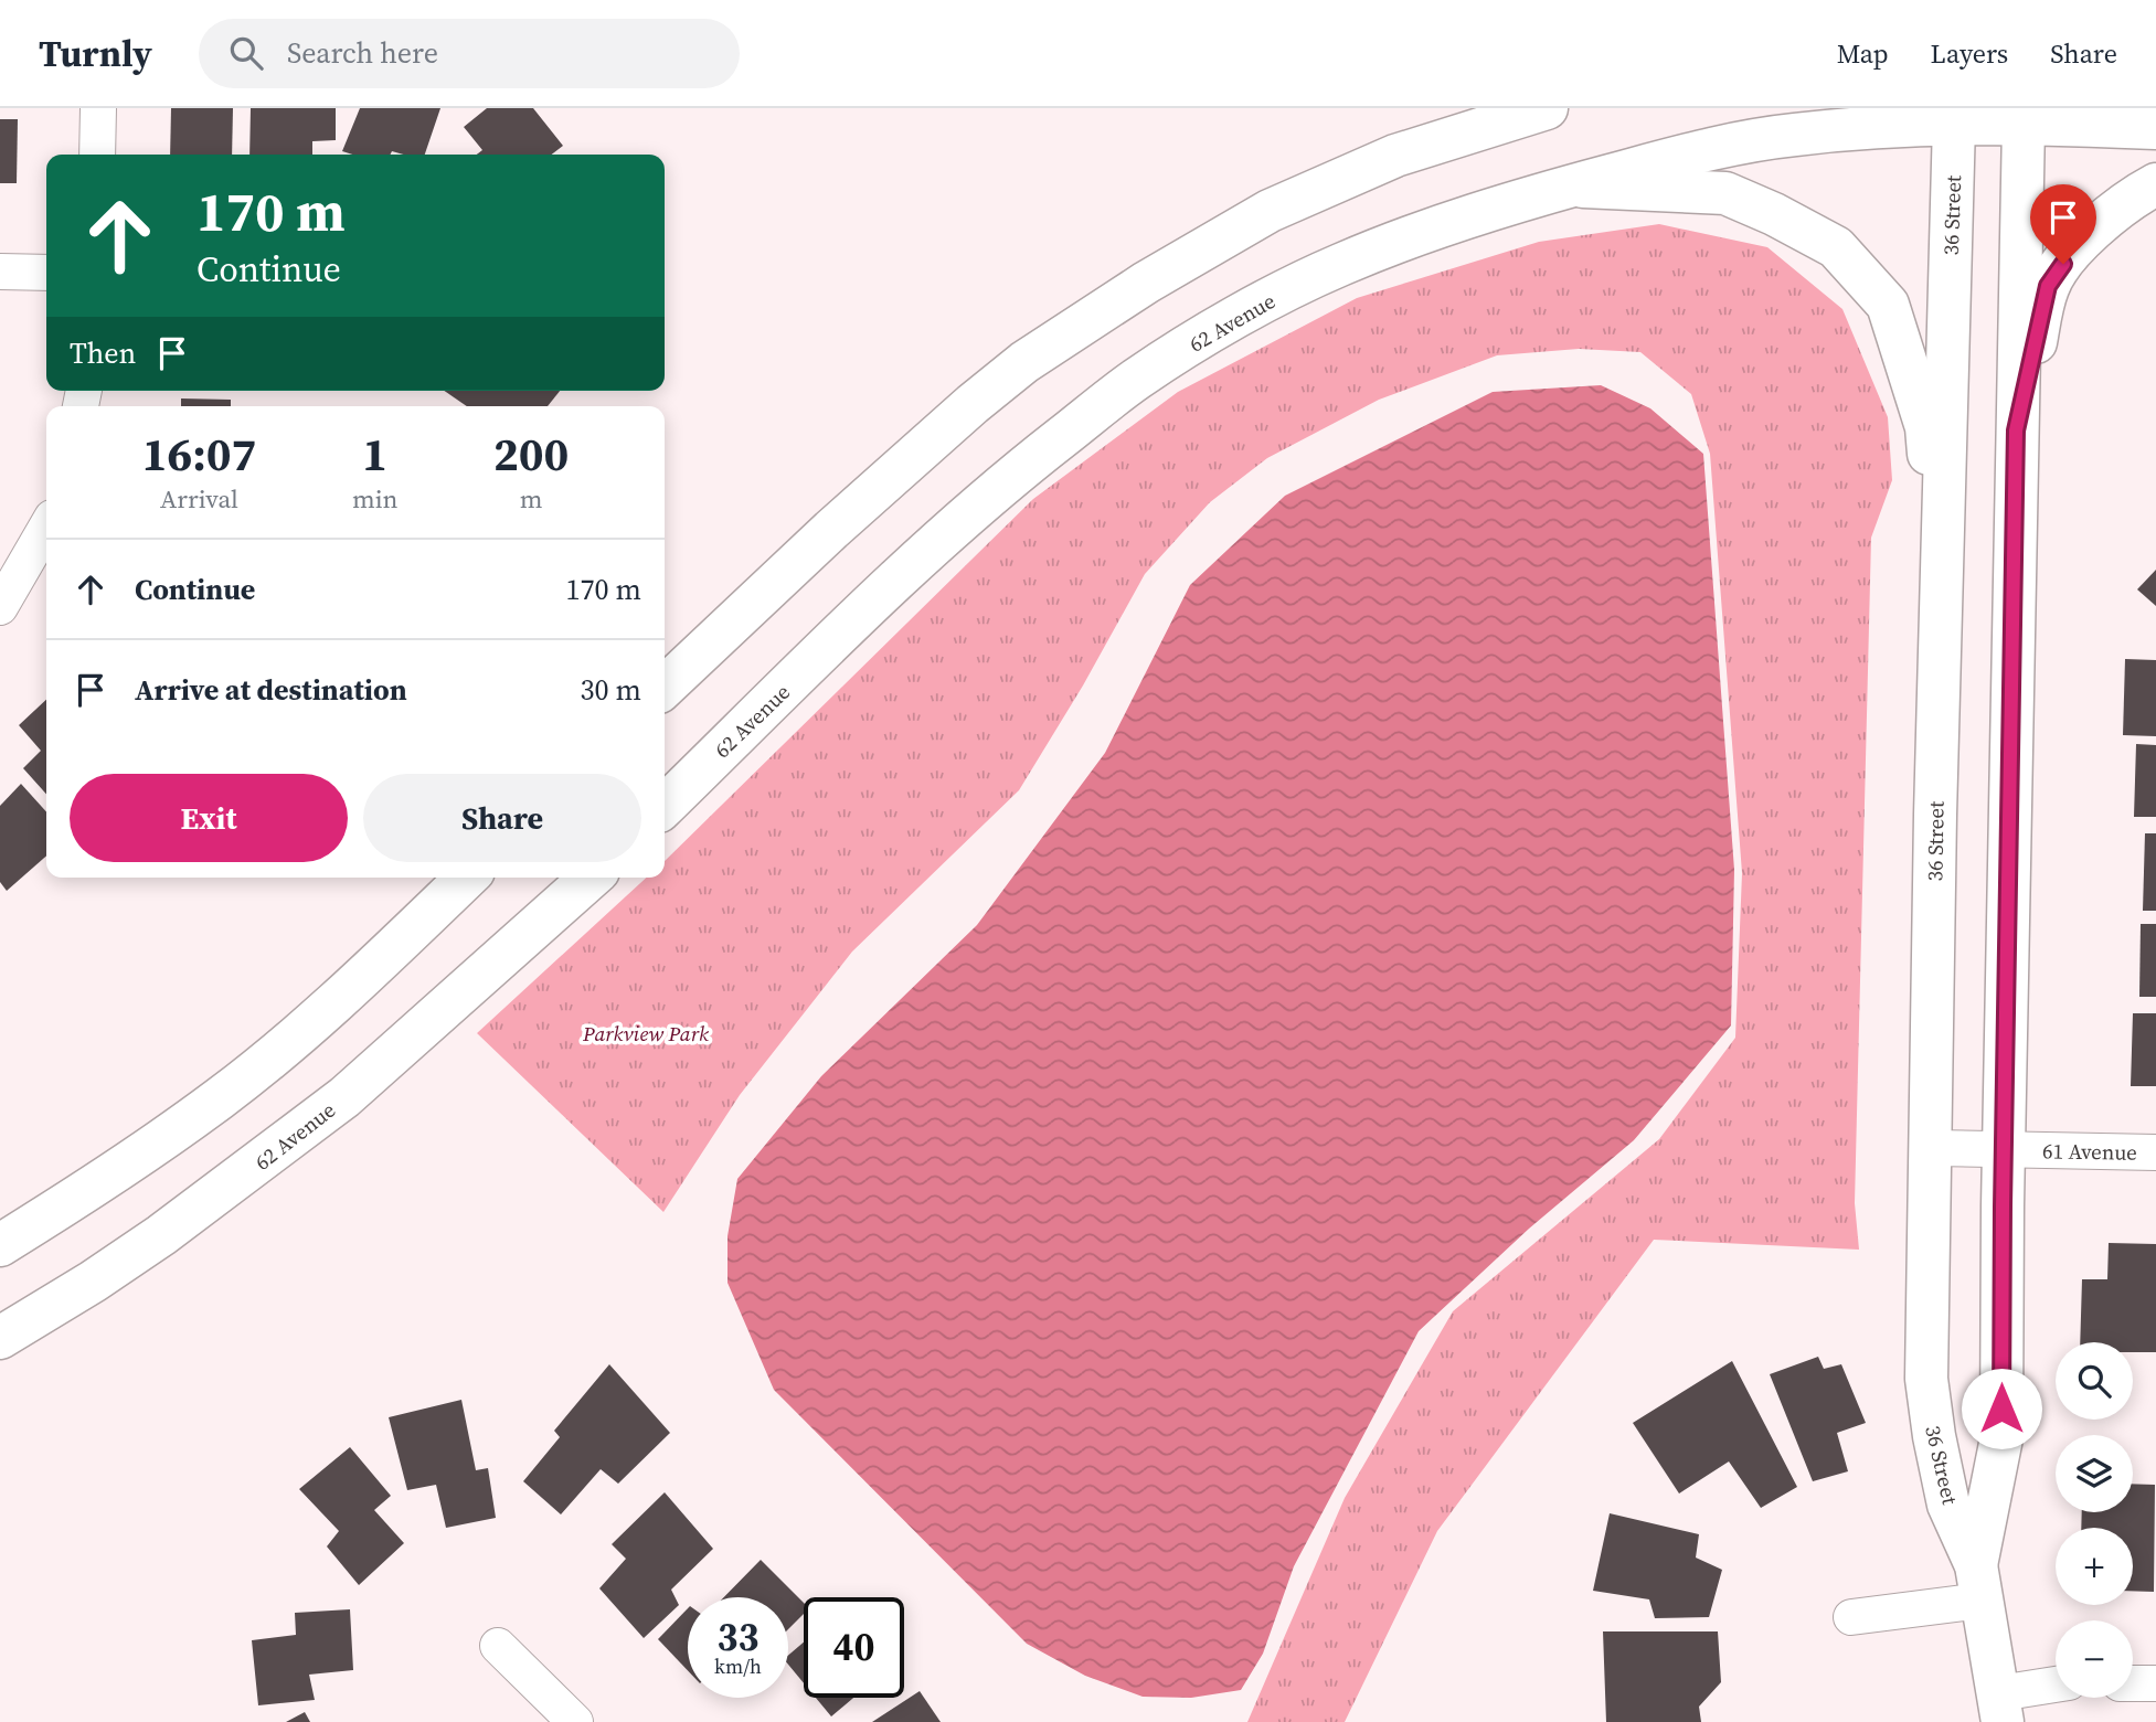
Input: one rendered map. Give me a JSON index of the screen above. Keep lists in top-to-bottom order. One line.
{"streets":{"main road":["36 Street","62 Avenue"],"street":["61 Avenue"]},"crossings":[["36 Street","62 Avenue"],["36 Street","61 Avenue"]],"parks":["Parkview Park"],"page":{"header":"Turnly","search":"Search here","nav":["Map","Layers","Share"],"turn":["170 m","Continue"],"then":"Then","eta":["16:07","Arrival","1","min","200","m"],"list":[{"name":"Continue","value":"170 m"},{"name":"Arrive at destination","value":"30 m"}],"buttons":["Exit","Share"],"map_buttons":["+","−"],"speed":"33 km/h","limit":"40"}}
